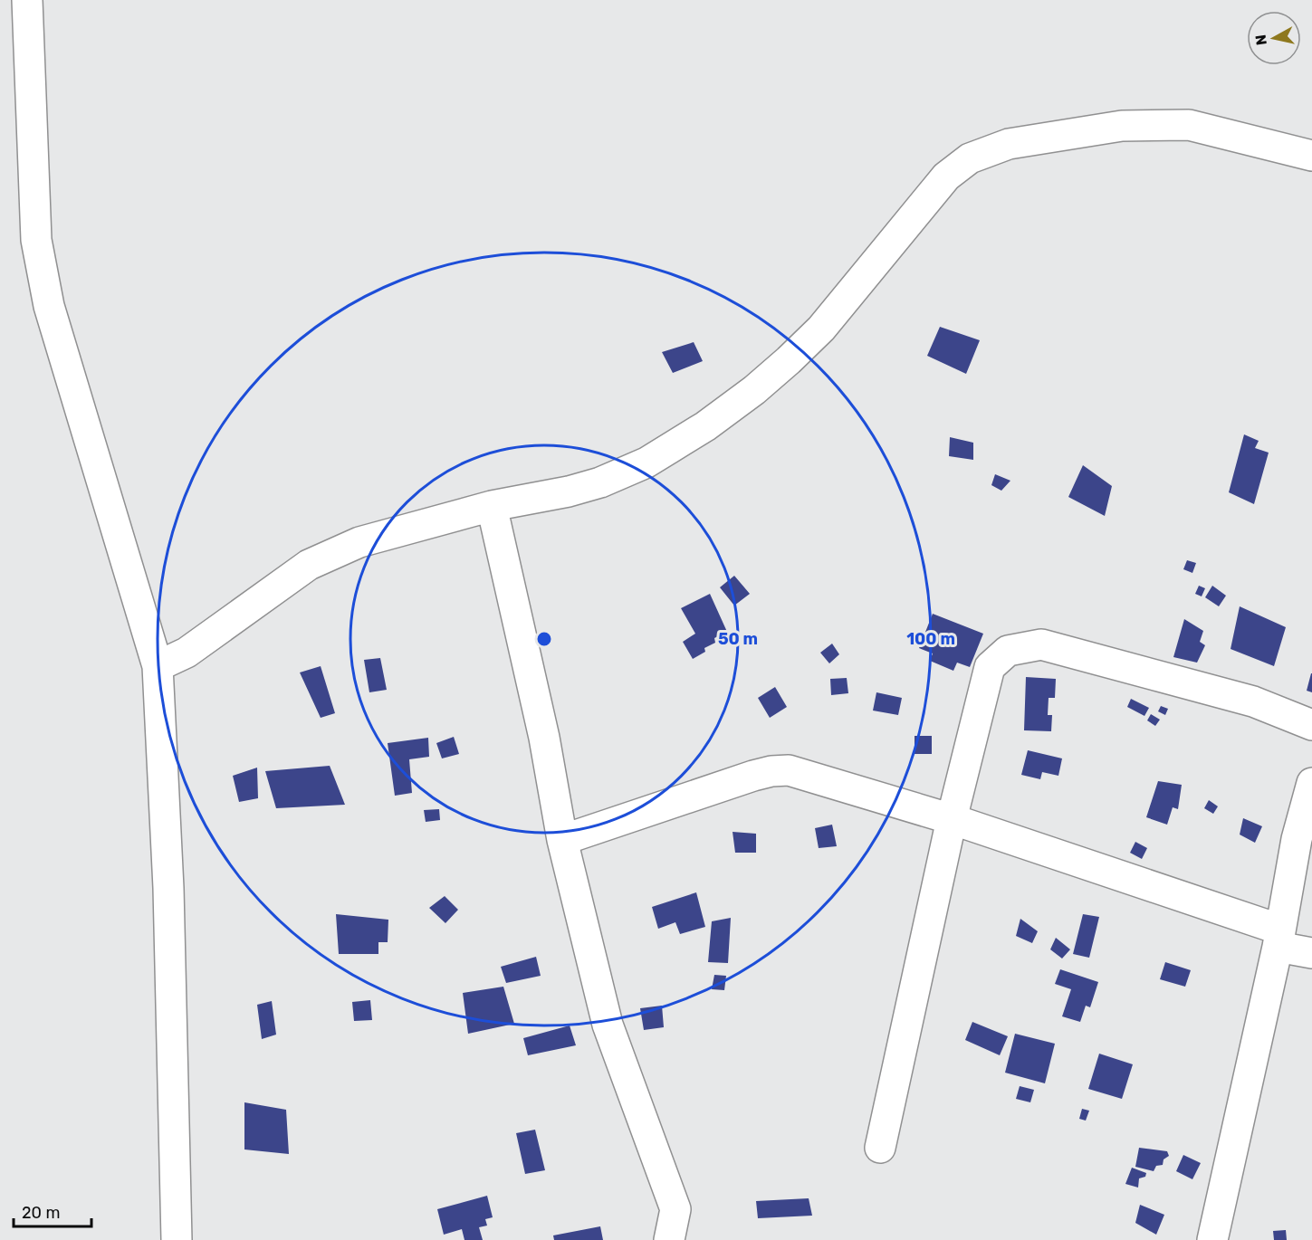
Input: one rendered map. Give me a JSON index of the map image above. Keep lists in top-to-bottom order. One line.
{"scale_bar":"20 m","north":"left","rings":["50 m","100 m"]}
